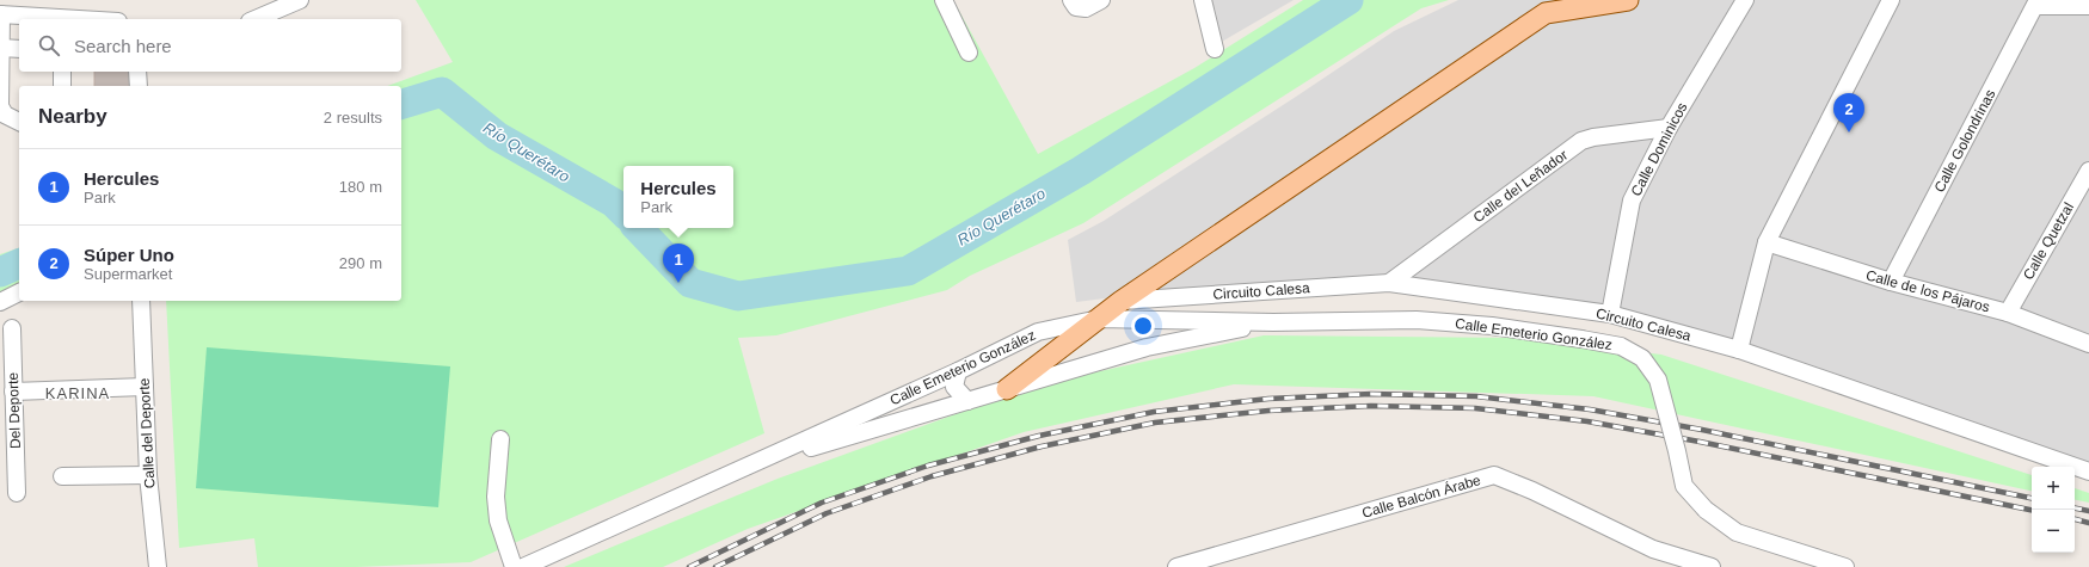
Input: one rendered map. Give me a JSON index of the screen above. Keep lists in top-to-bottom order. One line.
{"streets":{"street":["Calle Golondrinas","Calle Dominicos","Calle del Leñador","Calle Quetzal","Circuito Calesa","Calle de los Pájaros","Calle Emeterio González","Del Deporte","Calle del Deporte","Calle Balcón Árabe"]},"crossings":[["Calle Golondrinas","Calle de los Pájaros"],["Calle Dominicos","Calle del Leñador"],["Calle Dominicos","Circuito Calesa"],["Calle del Leñador","Circuito Calesa"],["Calle Quetzal","Calle de los Pájaros"]],"districts":["KARINA"],"water":["Río Querétaro"],"page":{"search":"Search here","heading":["Nearby","2 results"],"pins":["2","1"],"list":[{"mark":"1","name":"Hercules","note":"Park","value":"180 m"},{"mark":"2","name":"Súper Uno","note":"Supermarket","value":"290 m"}],"popup":["Hercules","Park"],"map_buttons":["+","−"]}}
